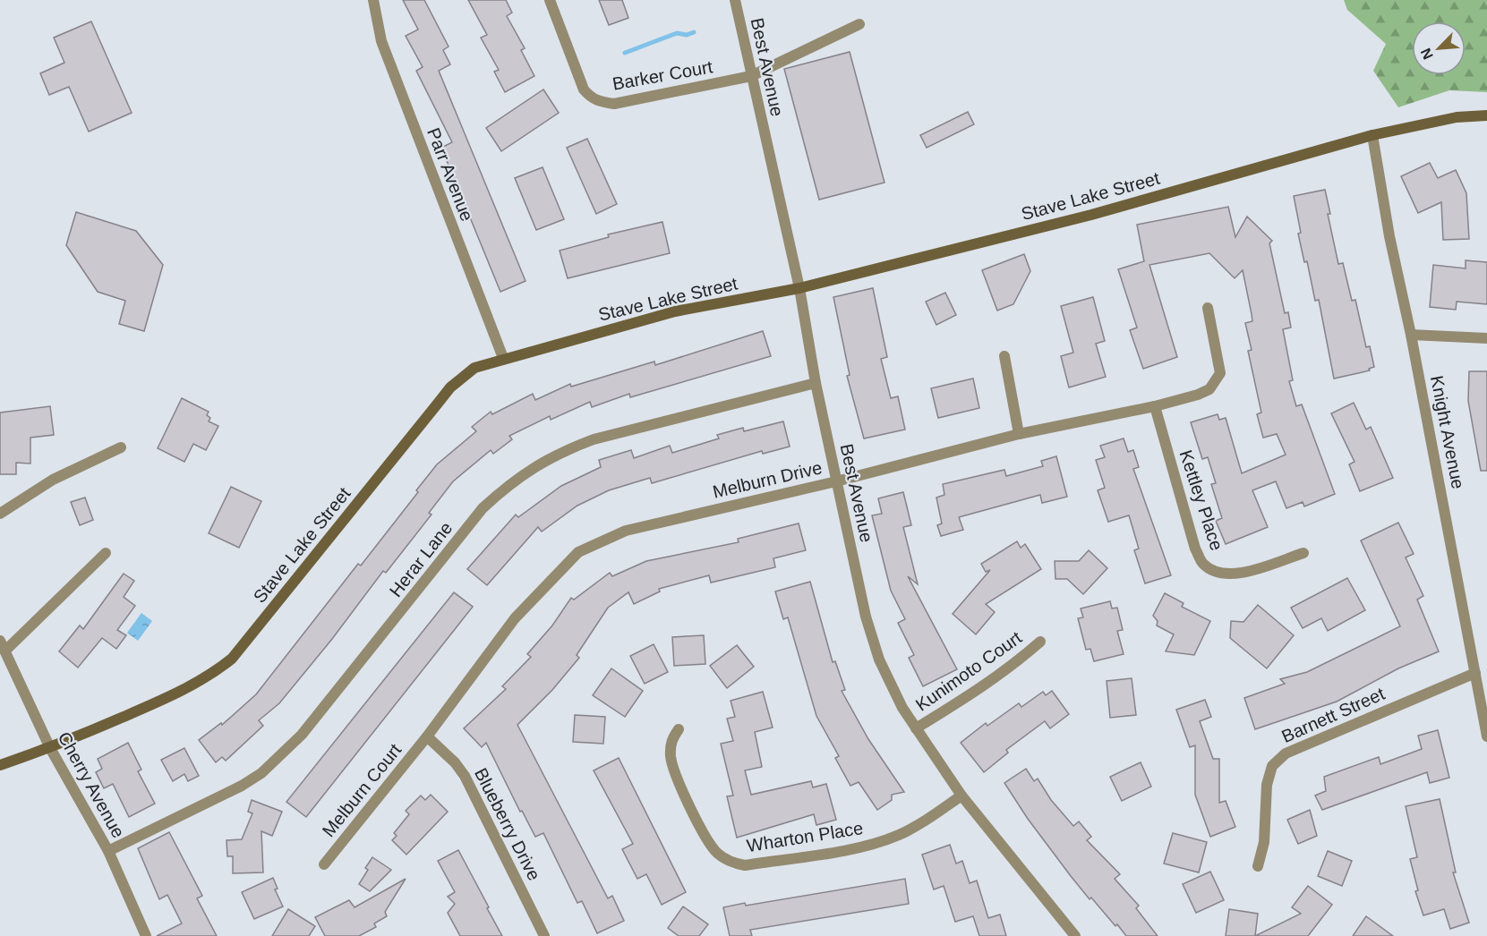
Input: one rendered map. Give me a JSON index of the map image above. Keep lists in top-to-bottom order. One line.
{"streets":{"main road":["Stave Lake Street"],"street":["Best Avenue","Barker Court","Parr Avenue","Knight Avenue","Melburn Drive","Kettley Place","Herar Lane","Kunimoto Court","Barnett Street","Cherry Avenue","Melburn Court","Blueberry Drive","Wharton Place"]},"crossings":[["Best Avenue","Barker Court"],["Best Avenue","Stave Lake Street"],["Best Avenue","Melburn Drive"],["Best Avenue","Herar Lane"],["Best Avenue","Kunimoto Court"],["Best Avenue","Wharton Place"],["Parr Avenue","Stave Lake Street"],["Stave Lake Street","Knight Avenue"],["Stave Lake Street","Cherry Avenue"],["Knight Avenue","Barnett Street"],["Melburn Drive","Kettley Place"],["Melburn Drive","Melburn Court"],["Melburn Drive","Blueberry Drive"],["Herar Lane","Cherry Avenue"],["Melburn Court","Blueberry Drive"]],"north":"bottom left"}
